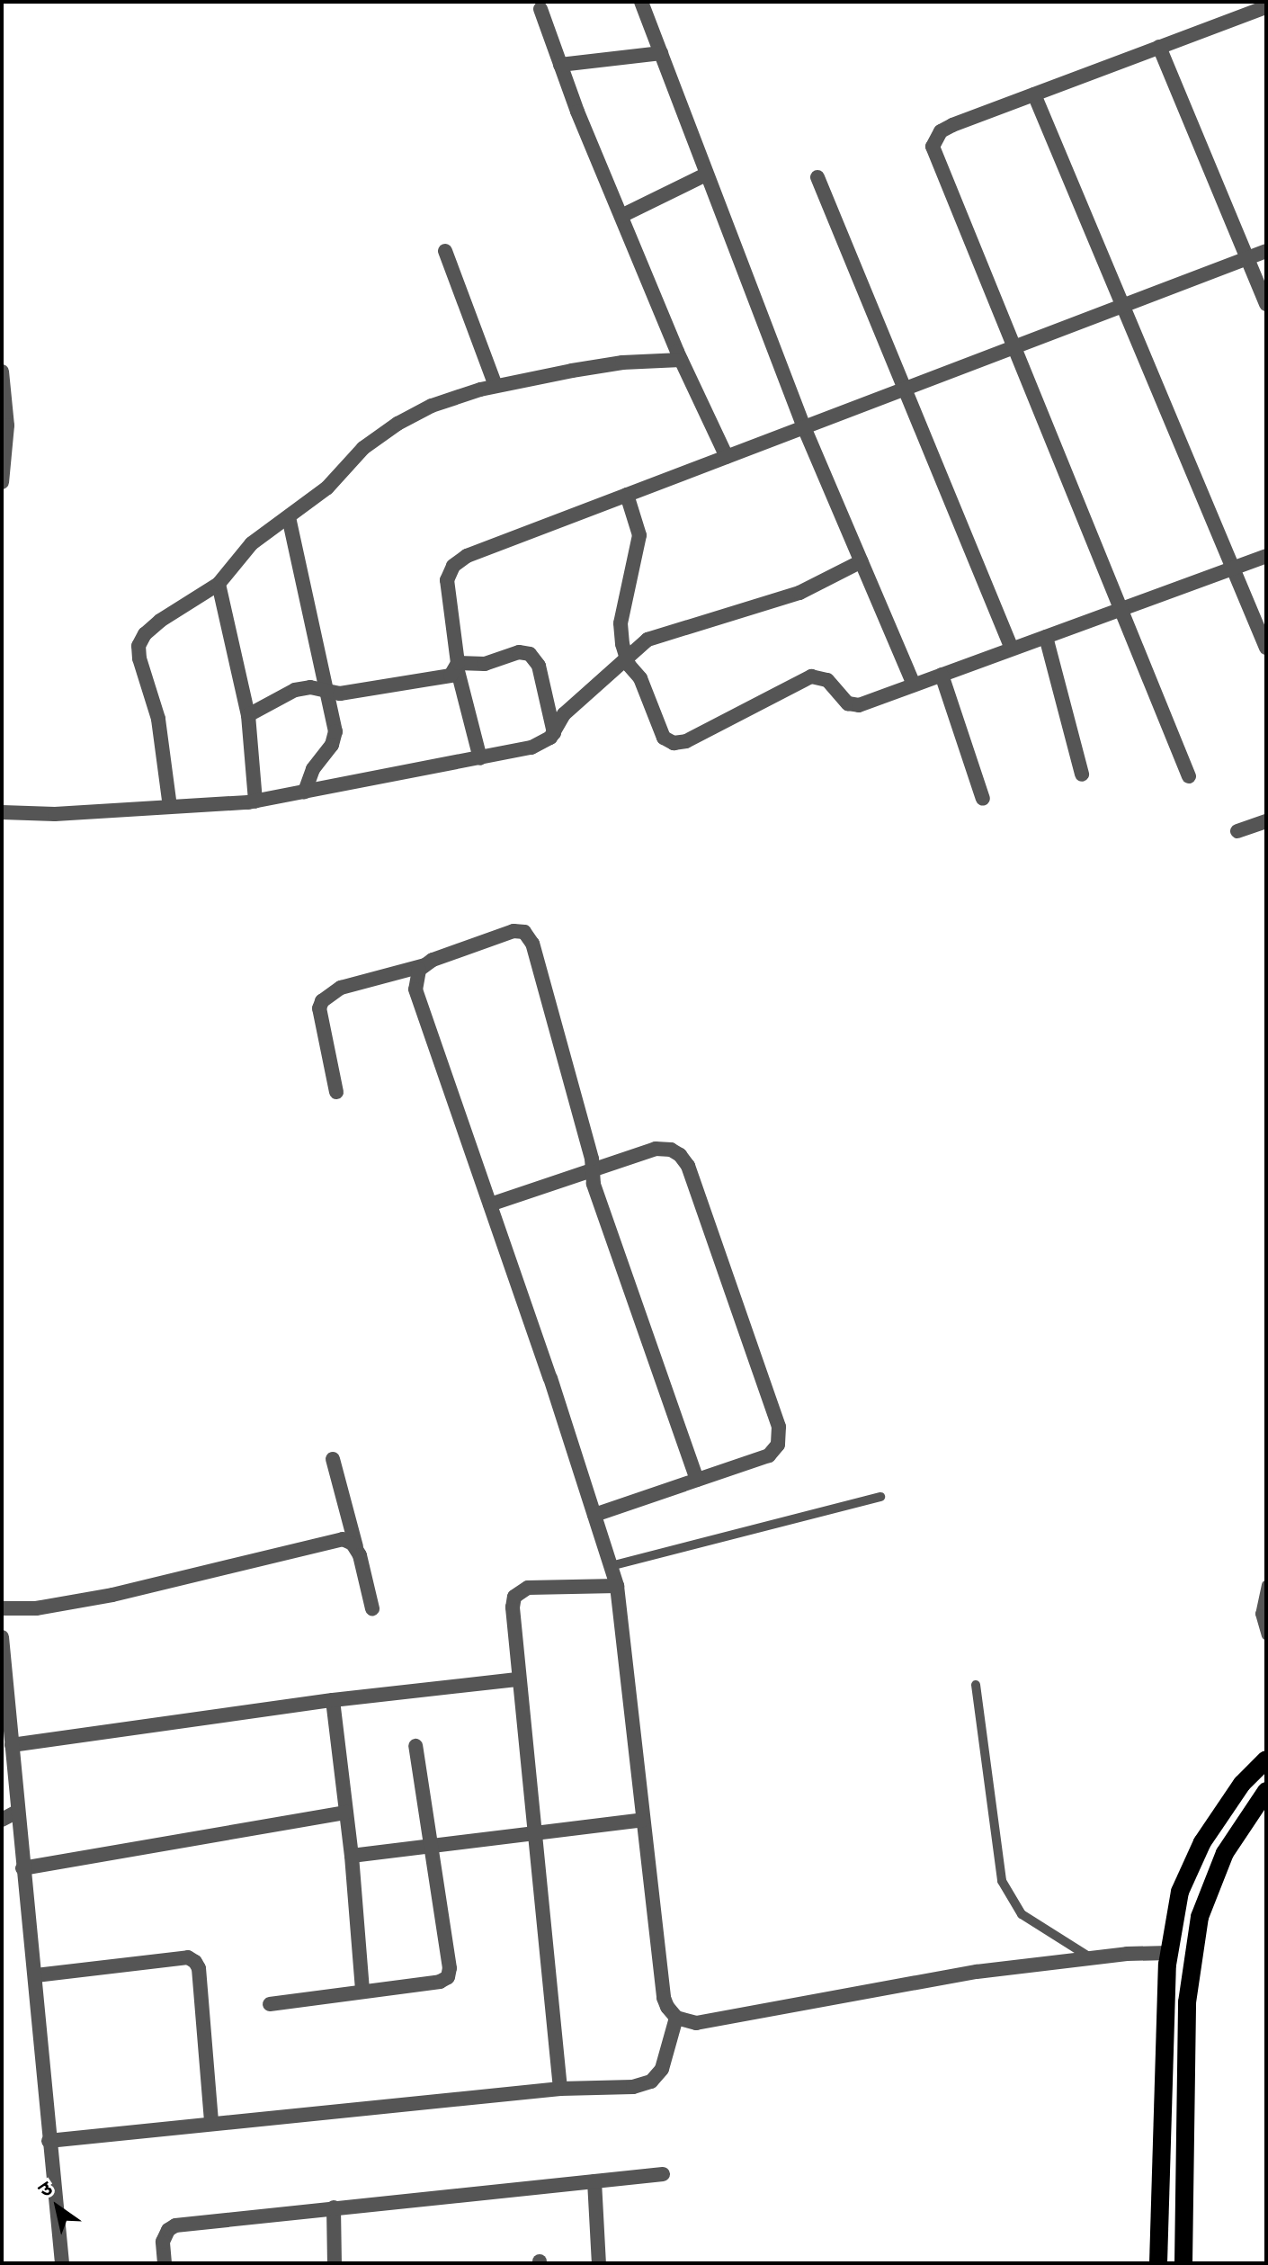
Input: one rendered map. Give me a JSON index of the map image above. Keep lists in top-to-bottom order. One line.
{"north":"top left"}
